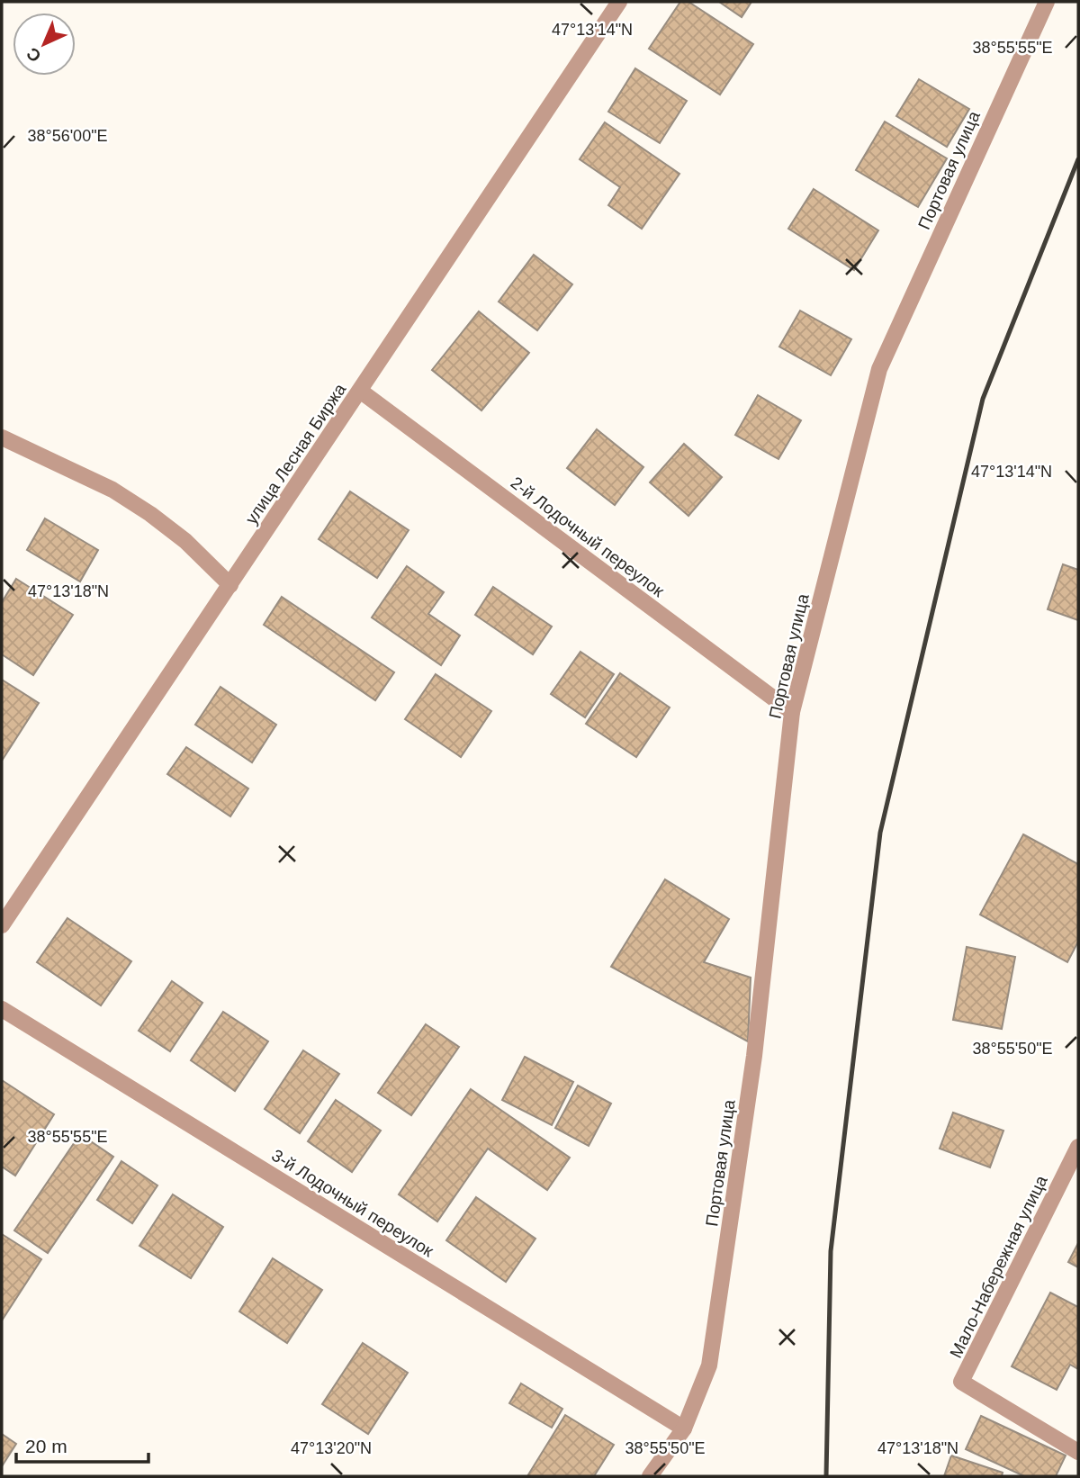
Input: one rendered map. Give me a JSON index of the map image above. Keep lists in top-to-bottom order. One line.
{"streets":{"street":["Портовая улица","улица Лесная Биржа","2-й Лодочный переулок","3-й Лодочный переулок","Мало-Набережная улица"]},"crossings":[["Портовая улица","2-й Лодочный переулок"],["Портовая улица","3-й Лодочный переулок"],["улица Лесная Биржа","2-й Лодочный переулок"]],"scale_bar":"20 m","north":"bottom left","coordinates":["47°13'14\"N","38°55'55\"E","38°56'00\"E","47°13'18\"N","38°55'50\"E","47°13'20\"N"]}
